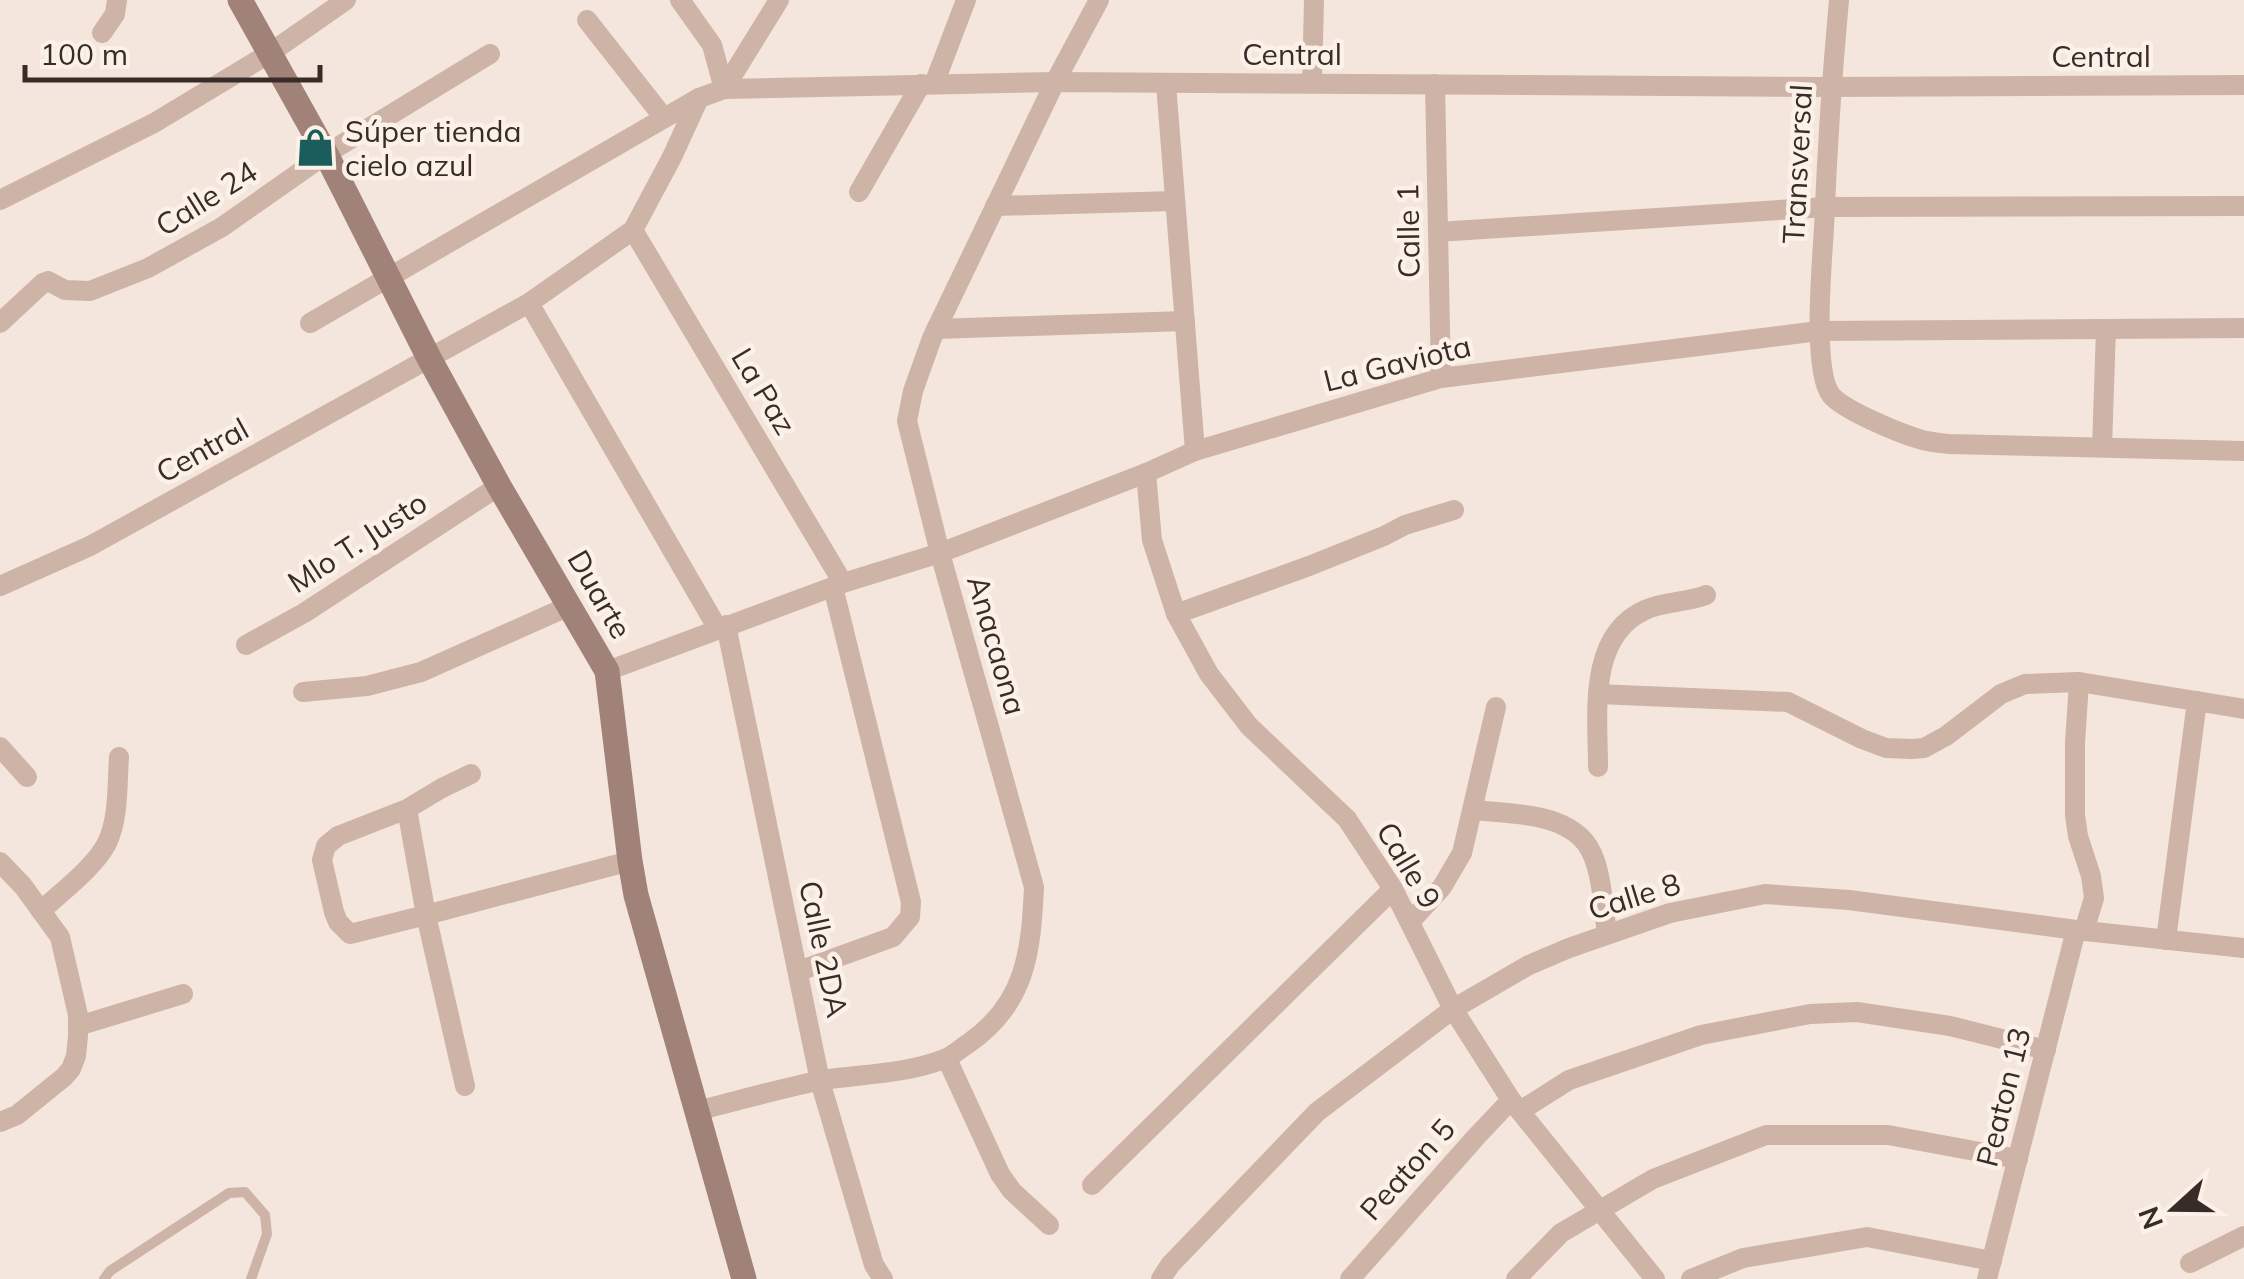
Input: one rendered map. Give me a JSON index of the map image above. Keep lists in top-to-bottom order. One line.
{"streets":{"street":["Central","Transversal","Calle 24","Calle 1","La Gaviota","La Paz","Mlo T. Justo","Duarte","Anacaona","Calle 9","Calle 8","Calle 2DA","Peaton 13","Peaton 5"]},"crossings":[["Central","Transversal"],["Central","Calle 1"],["Central","La Paz"],["Central","Duarte"],["Central","Anacaona"],["Central","Calle 2DA"],["Transversal","La Gaviota"],["Calle 24","Duarte"],["Calle 1","La Gaviota"],["La Gaviota","La Paz"],["La Gaviota","Duarte"],["La Gaviota","Anacaona"],["La Gaviota","Calle 9"],["La Gaviota","Calle 2DA"],["La Paz","Calle 2DA"],["Mlo T. Justo","Duarte"],["Duarte","Anacaona"],["Anacaona","Calle 2DA"],["Calle 9","Calle 8"],["Calle 9","Peaton 5"],["Calle 8","Peaton 13"],["Peaton 13","Peaton 5"]],"places":{"shop":["Súper tienda cielo azul"]},"scale_bar":"100 m","north":"left"}
